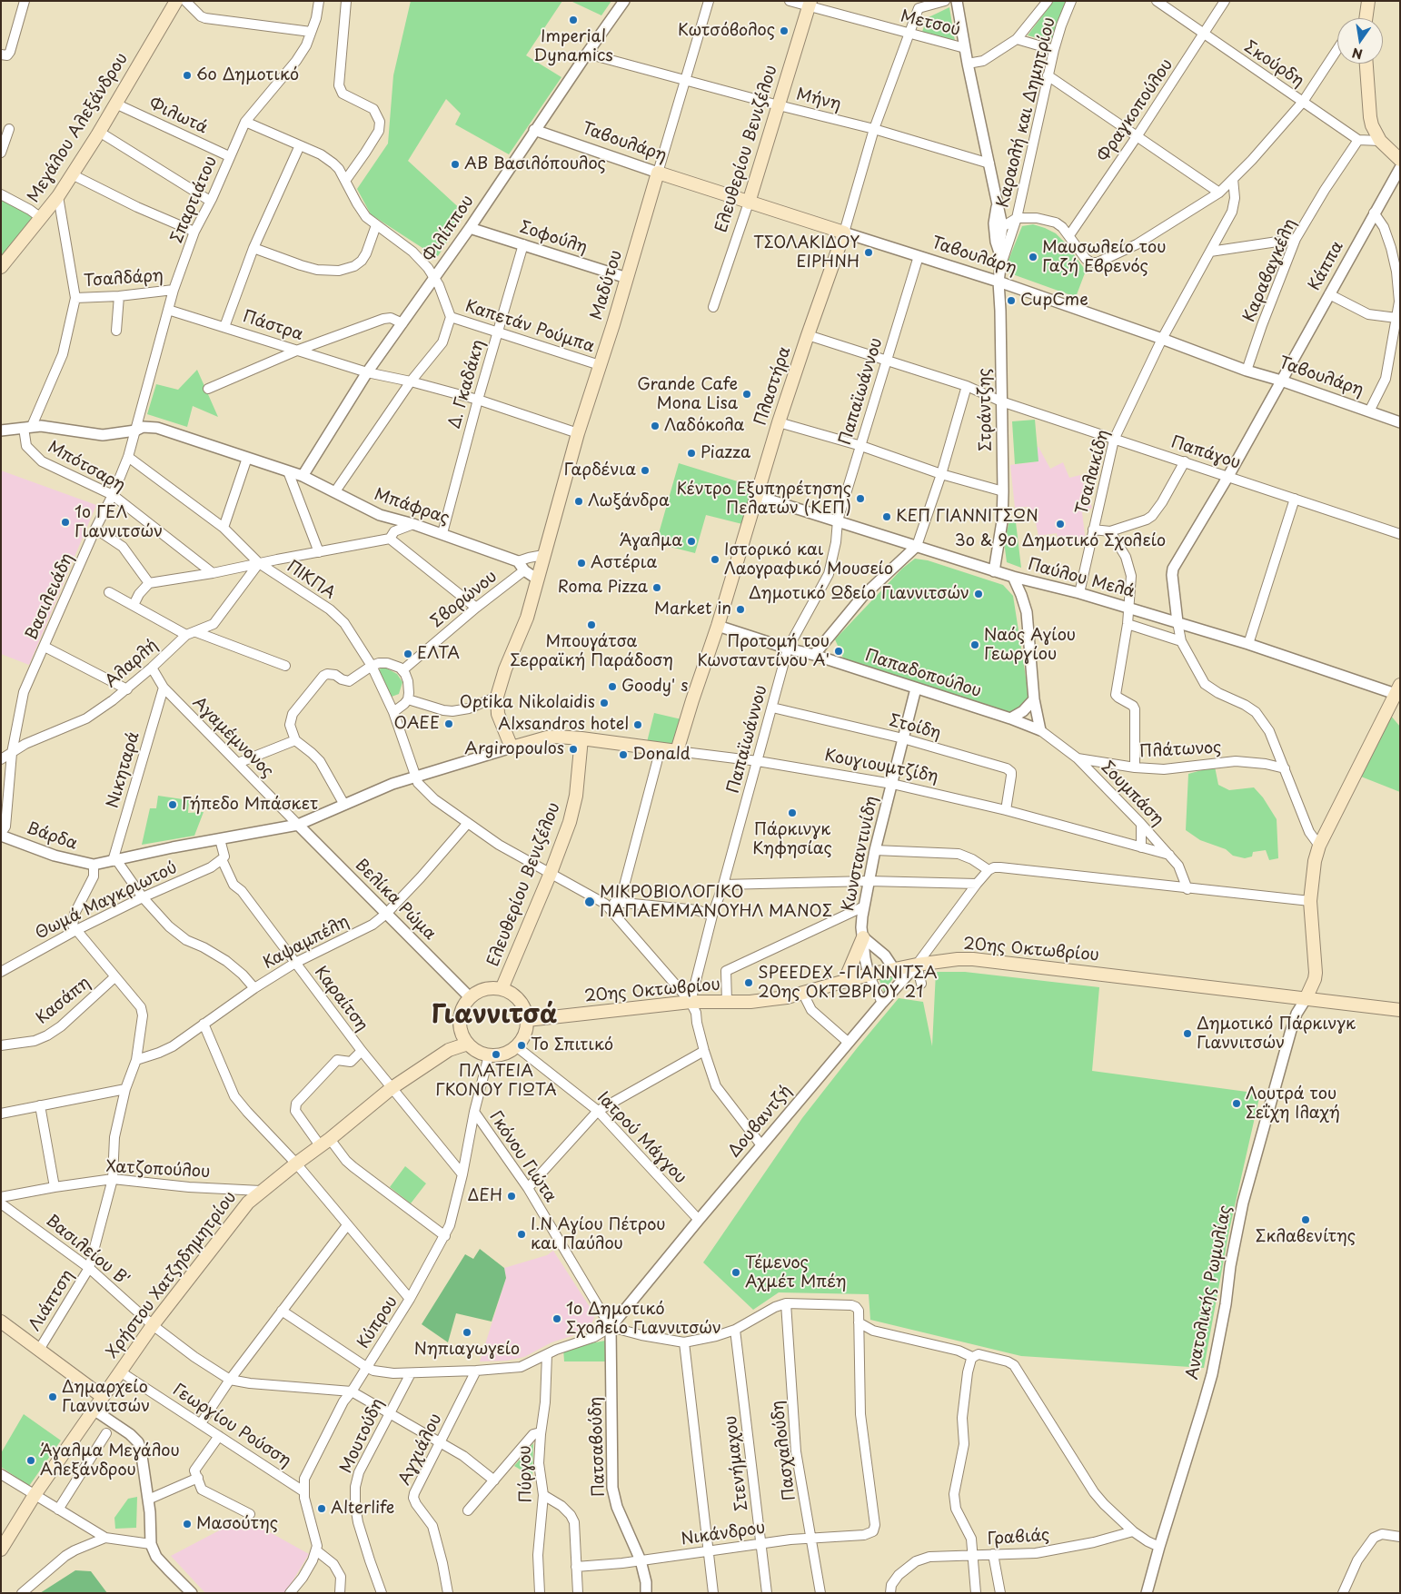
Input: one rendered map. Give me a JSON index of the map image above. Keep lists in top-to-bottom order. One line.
{"streets":{"main road":["Μεγάλου Αλεξάνδρου","Ταβουλάρη","Ελευθερίου Βενιζέλου","Μαδύτου","Πλαστήρα","Κουγιουμτζίδη","20ης Οκτωβρίου","Χρήστου Χατζηδημητρίου"],"street":["Μετσού","Σκούρδη","Μήνη","Φραγκοπούλου","Καραολή και Δημητρίου","Φιλωτά","Σπαρτιάτου","Φιλίππου","Σοφούλη","Κάππα","Καραβαγκέλη","Τσαλδάρη","Πάστρα","Καπετάν Ρούμπα","Δ. Γκαδάκη","Παπαϊωάννου","Στράντζης","Παπάγου","Μπότσαρη","Τσαλακίδη","Μπάφρας","Παύλου Μελά","ΠΙΚΠΑ","Βασιλειάδη","Σβορώνου","Αλαρλή","Παπαδοπούλου","Στοίδη","Αγαμέμνονος","Πλάτωνος","Νικηταρά","Σουμπάση","Βάρδα","Κωνσταντινίδη","Βελίκα Ρώμα","Θωμά Μαγκριωτού","Καψαμπέλη","Καραίτση","Κασάπη","Δουβαντζή","Ιατρού Μάγγου","Γκόνου Γιώτα","Χατζοπούλου","Βασιλείου Β'","Ανατολικής Ρωμυλίας","Λιάπτση","Κύπρου","Γεωργίου Ρούσση","Μουτούδη","Πατσαβούδη","Αγχιάλου","Πασχαλούδη","Στενήμαχου","Πύργου","Νικάνδρου","Γραβιάς"]},"crossings":[["Μετσού","Ελευθερίου Βενιζέλου"],["Μετσού","Πλαστήρα"],["Μετσού","Στράντζης"],["Σκούρδη","Φραγκοπούλου"],["Σκούρδη","Καραβαγκέλη"],["Μήνη","Ελευθερίου Βενιζέλου"],["Μήνη","Φιλίππου"],["Μήνη","Μαδύτου"],["Μήνη","Πλαστήρα"],["Μήνη","Στράντζης"],["Καραολή και Δημητρίου","Στράντζης"],["Φιλωτά","Μεγάλου Αλεξάνδρου"],["Φιλωτά","Σπαρτιάτου"],["Ταβουλάρη","Ελευθερίου Βενιζέλου"],["Ταβουλάρη","Φιλίππου"],["Ταβουλάρη","Κάππα"],["Ταβουλάρη","Καραβαγκέλη"],["Ταβουλάρη","Μαδύτου"],["Ταβουλάρη","Πλαστήρα"],["Ταβουλάρη","Παπαϊωάννου"],["Ταβουλάρη","Στράντζης"],["Ταβουλάρη","Τσαλακίδη"],["Ελευθερίου Βενιζέλου","ΠΙΚΠΑ"],["Ελευθερίου Βενιζέλου","Κουγιουμτζίδη"],["Ελευθερίου Βενιζέλου","Βελίκα Ρώμα"],["Ελευθερίου Βενιζέλου","20ης Οκτωβρίου"],["Ελευθερίου Βενιζέλου","Ιατρού Μάγγου"],["Ελευθερίου Βενιζέλου","Χρήστου Χατζηδημητρίου"],["Ελευθερίου Βενιζέλου","Κύπρου"],["Σπαρτιάτου","Τσαλδάρη"],["Σπαρτιάτου","Πάστρα"],["Σπαρτιάτου","Μπάφρας"],["Σπαρτιάτου","Βασιλειάδη"],["Φιλίππου","Σοφούλη"],["Φιλίππου","Πάστρα"],["Φιλίππου","Μπάφρας"],["Σοφούλη","Μαδύτου"],["Σοφούλη","Δ. Γκαδάκη"],["Κάππα","Παπάγου"],["Κάππα","Παύλου Μελά"],["Μαδύτου","Καπετάν Ρούμπα"],["Καπετάν Ρούμπα","Δ. Γκαδάκη"],["Δ. Γκαδάκη","Μπάφρας"],["Πλαστήρα","Παπάγου"],["Πλαστήρα","Παύλου Μελά"],["Πλαστήρα","Παπαδοπούλου"],["Πλαστήρα","Κουγιουμτζίδη"],["Παπαϊωάννου","Παπάγου"],["Παπαϊωάννου","Παύλου Μελά"],["Παπαϊωάννου","Παπαδοπούλου"],["Παπαϊωάννου","Στοίδη"],["Παπαϊωάννου","Κουγιουμτζίδη"],["Παπαϊωάννου","20ης Οκτωβρίου"],["Στράντζης","Παπάγου"],["Στράντζης","Παύλου Μελά"],["Παπάγου","Τσαλακίδη"],["Μπότσαρη","Μπάφρας"],["Μπότσαρη","Βασιλειάδη"],["Τσαλακίδη","Παύλου Μελά"],["Μπάφρας","Βασιλειάδη"],["ΠΙΚΠΑ","Βασιλειάδη"],["ΠΙΚΠΑ","Αλαρλή"],["ΠΙΚΠΑ","Καψαμπέλη"],["Βασιλειάδη","Αλαρλή"],["Βασιλειάδη","Βάρδα"],["Αλαρλή","Αγαμέμνονος"],["Παπαδοπούλου","Σουμπάση"],["Παπαδοπούλου","Κωνσταντινίδη"],["Στοίδη","Κουγιουμτζίδη"],["Στοίδη","Κωνσταντινίδη"],["Αγαμέμνονος","Νικηταρά"],["Αγαμέμνονος","Βελίκα Ρώμα"],["Πλάτωνος","Σουμπάση"],["Κουγιουμτζίδη","Σουμπάση"],["Κουγιουμτζίδη","Κωνσταντινίδη"],["Κωνσταντινίδη","20ης Οκτωβρίου"],["Βελίκα Ρώμα","Καψαμπέλη"],["Βελίκα Ρώμα","20ης Οκτωβρίου"],["Βελίκα Ρώμα","Ιατρού Μάγγου"],["Βελίκα Ρώμα","Χρήστου Χατζηδημητρίου"],["Βελίκα Ρώμα","Κύπρου"],["Θωμά Μαγκριωτού","Καραίτση"],["Θωμά Μαγκριωτού","Λιάπτση"],["Καψαμπέλη","Καραίτση"],["Καψαμπέλη","Λιάπτση"],["20ης Οκτωβρίου","Δουβαντζή"],["20ης Οκτωβρίου","Ιατρού Μάγγου"],["20ης Οκτωβρίου","Χρήστου Χατζηδημητρίου"],["20ης Οκτωβρίου","Ανατολικής Ρωμυλίας"],["20ης Οκτωβρίου","Κύπρου"],["Καραίτση","Χρήστου Χατζηδημητρίου"],["Καραίτση","Κύπρου"],["Κασάπη","Λιάπτση"],["Δουβαντζή","Ιατρού Μάγγου"],["Δουβαντζή","Γκόνου Γιώτα"],["Δουβαντζή","Πατσαβούδη"],["Ιατρού Μάγγου","Χρήστου Χατζηδημητρίου"],["Ιατρού Μάγγου","Κύπρου"],["Γκόνου Γιώτα","Κύπρου"],["Γκόνου Γιώτα","Πατσαβούδη"],["Χατζοπούλου","Χρήστου Χατζηδημητρίου"],["Χατζοπούλου","Λιάπτση"],["Βασιλείου Β'","Χρήστου Χατζηδημητρίου"],["Βασιλείου Β'","Λιάπτση"],["Χρήστου Χατζηδημητρίου","Κύπρου"],["Χρήστου Χατζηδημητρίου","Γεωργίου Ρούσση"],["Κύπρου","Γεωργίου Ρούσση"],["Πατσαβούδη","Νικάνδρου"],["Πασχαλούδη","Νικάνδρου"],["Στενήμαχου","Νικάνδρου"]],"districts":["Γιαννιτσά"],"places":["Imperial Dynamics","Κωτσόβολος","6ο Δημοτικό","ΑΒ Βασιλόπουλος","ΤΣΟΛΑΚΙΔΟΥ ΕΙΡΗΝΗ","Μαυσωλείο του Γαζή Εβρενός","CupCme","Grande Cafe Mona Lisa","Λαδόκολα","Piazza","Γαρδένια","Κέντρο Εξυπηρέτησης Πελατών (ΚΕΠ)","Λωξάνδρα","ΚΕΠ ΓΙΑΝΝΙΤΣΩΝ","1o ΓΕΛ Γιαννιτσών","3ο & 9ο Δημοτικό Σχολείο","Άγαλμα","Ιστορικό και Λαογραφικό Μουσείο","Αστέρια","Roma Pizza","Δημοτικό Ωδείο Γιαννιτσών","Market in","Μπουγάτσα Σερραϊκή Παράδοση","Ναός Αγίου Γεωργίου","Προτομή του Κωνσταντίνου Α'","ΕΛΤΑ","Goody' s","Optika Nikolaidis","ΟΑΕΕ","Alxsandros hotel","Argiropoulos","Donald","Γήπεδο Μπάσκετ","Πάρκινγκ Κηφησίας","ΜΙΚΡΟΒΙΟΛΟΓΙΚΟ ΠΑΠΑΕΜΜΑΝΟΥΗΛ ΜΑΝΟΣ","SPEEDEX -ΓΙΑΝΝΙΤΣΑ 20ης ΟΚΤΩΒΡΙΟΥ 21","Δημοτικό Πάρκινγκ Γιαννιτσών","Το Σπιτικό","ΠΛΑΤΕΙΑ ΓΚΟΝΟΥ ΓΙΩΤΑ","Λουτρά του Σεΐχη Ιλαχή","ΔΕΗ","Σκλαβενίτης","Ι.Ν Αγίου Πέτρου και Παύλου","Τέμενος Αχμέτ Μπέη","1ο Δημοτικό Σχολείο Γιαννιτσών","Νηπιαγωγείο","Δημαρχείο Γιαννιτσών","Άγαλμα Μεγάλου Αλεξάνδρου","Alterlife","Μασούτης"],"north":"bottom"}
